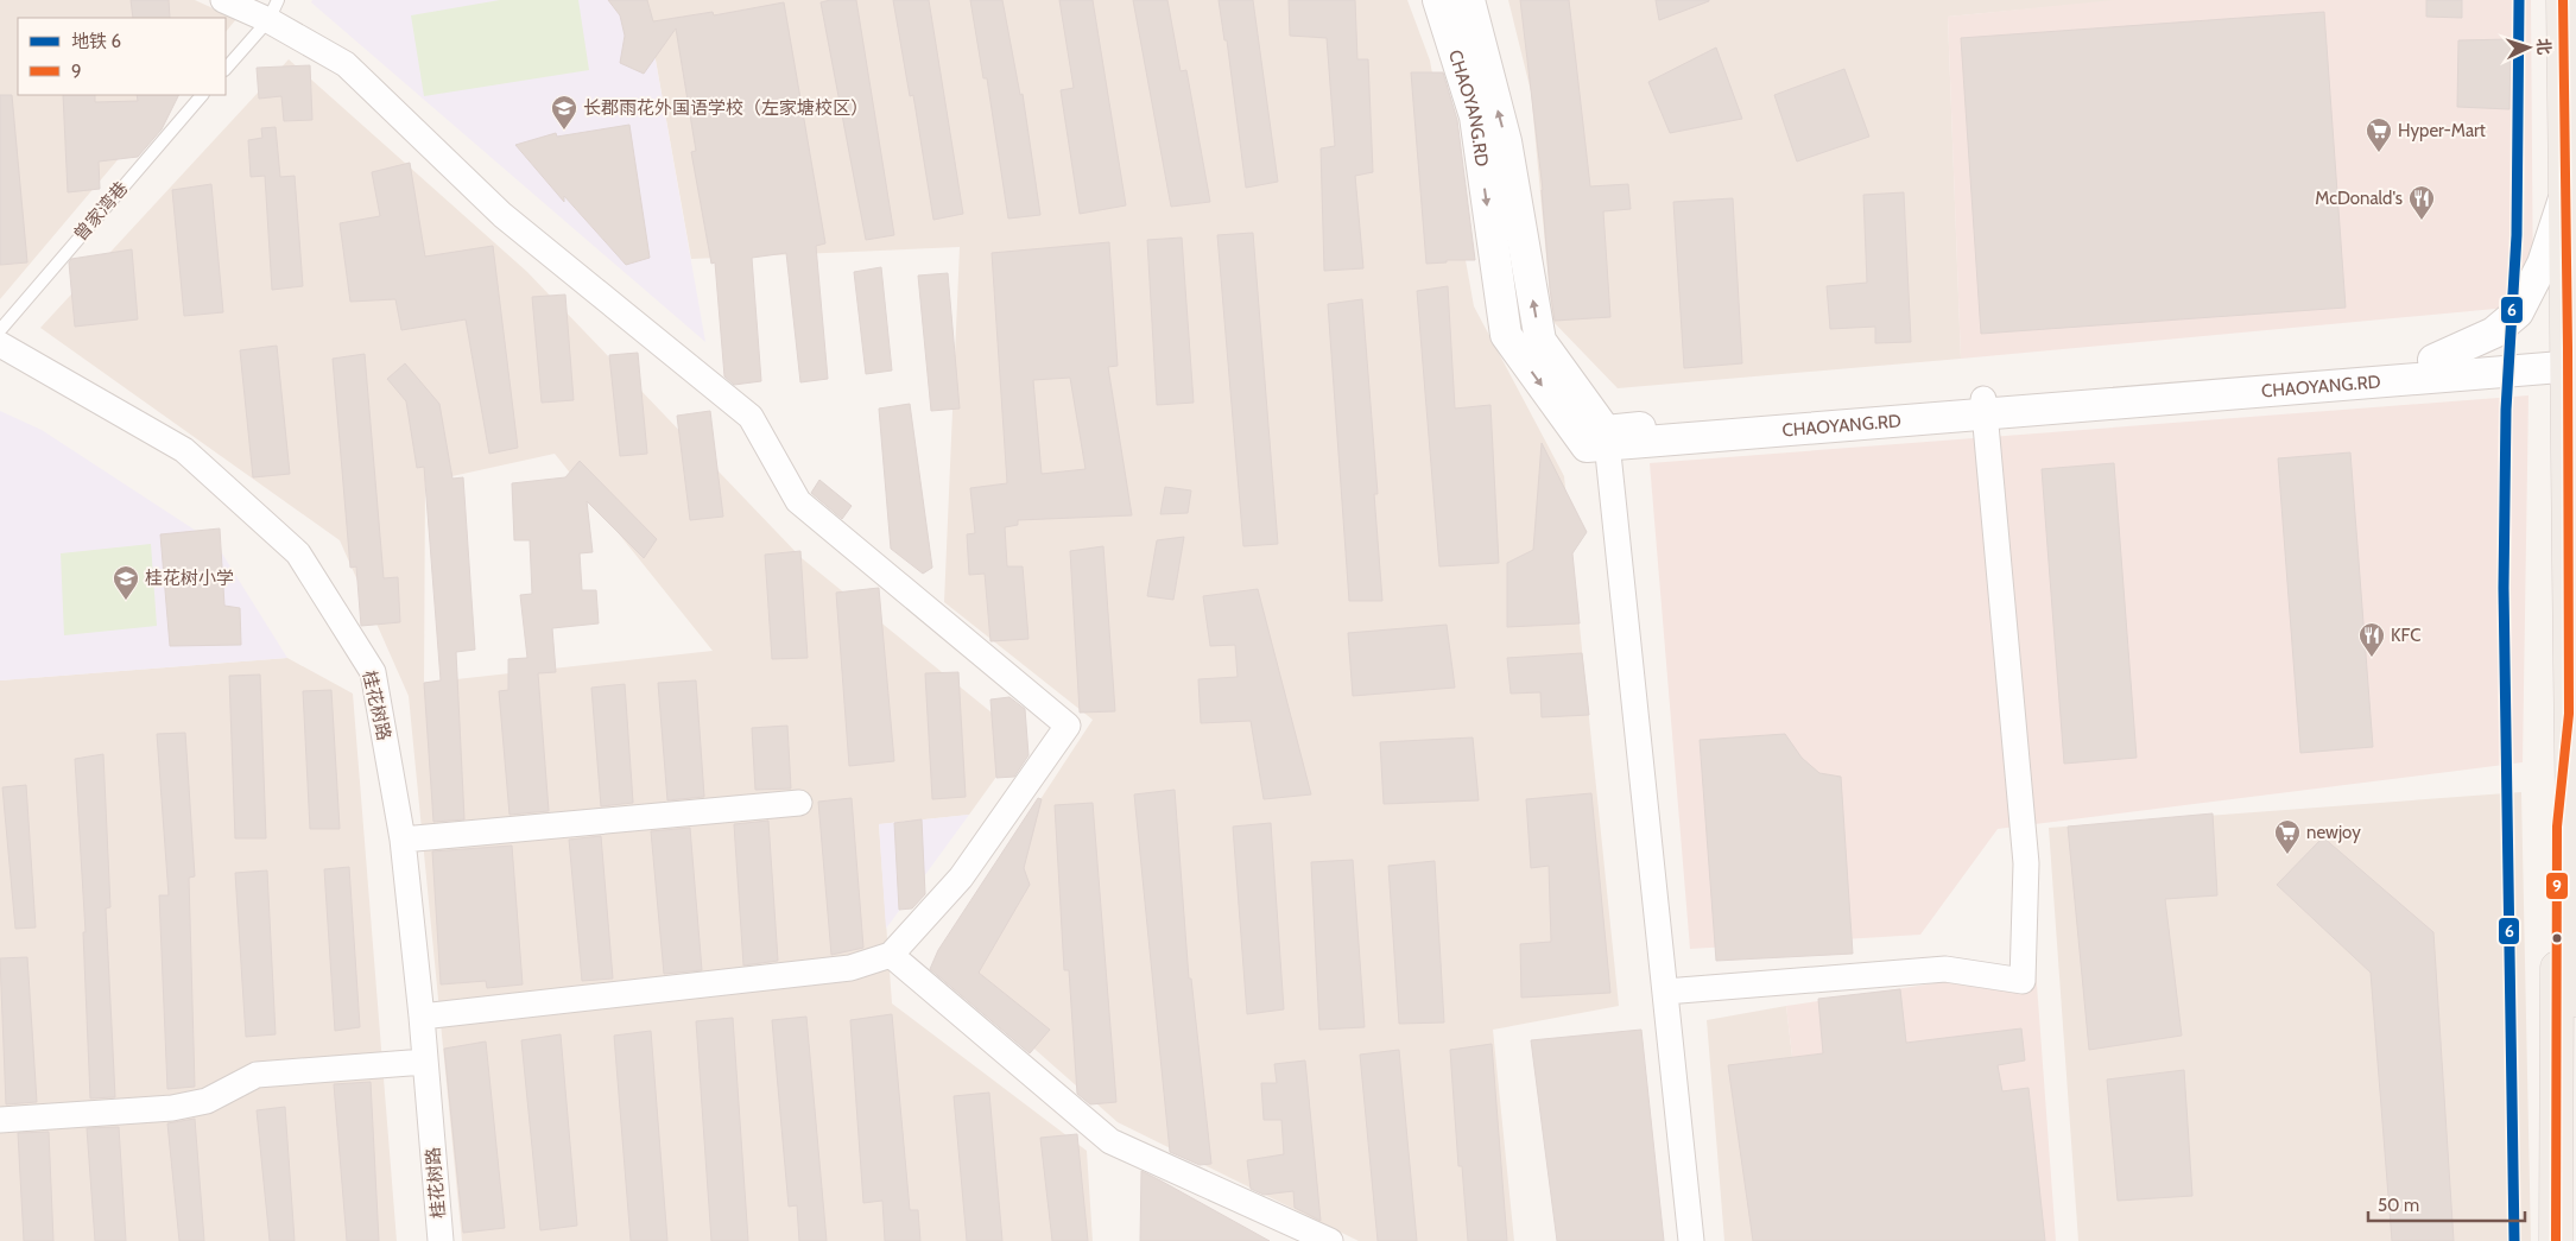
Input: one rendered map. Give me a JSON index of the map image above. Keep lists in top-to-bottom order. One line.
{"streets":{"street":["CHAOYANG.RD","桂花树路"],"lane":["曾家湾巷"]},"places":{"school or university":["长郡雨花外国语学校（左家塘校区）","桂花树小学"],"supermarket":["Hyper-Mart","newjoy"],"restaurant":["McDonald's","KFC"]},"lines":["metro line 6","transit line 9"],"legend":["地铁 6","9"],"scale_bar":"50 m","north":"right"}
